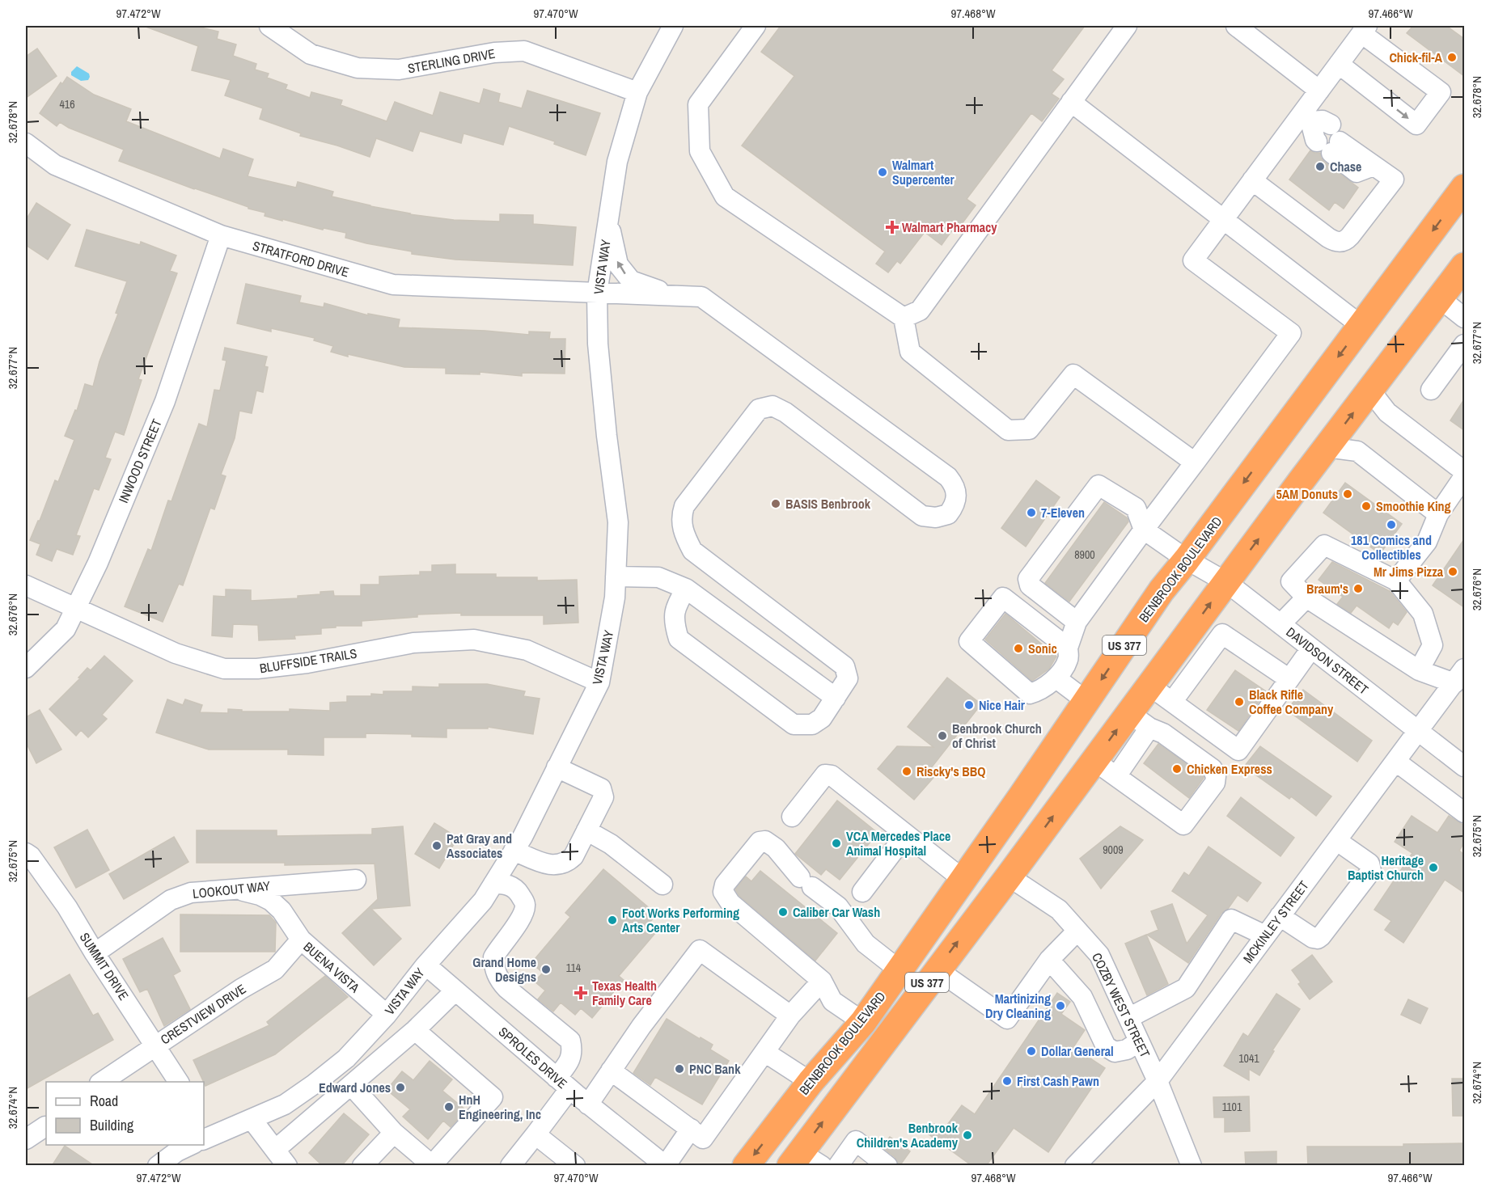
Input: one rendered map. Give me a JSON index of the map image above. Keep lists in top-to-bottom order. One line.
{"streets":{"highway":["BENBROOK BOULEVARD","US 377"],"street":["STERLING DRIVE","STRATFORD DRIVE","VISTA WAY","INWOOD STREET","BLUFFSIDE TRAILS","DAVIDSON STREET","LOOKOUT WAY","MCKINLEY STREET","SUMMIT DRIVE","BUENA VISTA","COZBY WEST STREET","CRESTVIEW DRIVE","SPROLES DRIVE"]},"crossings":[["STERLING DRIVE","VISTA WAY"],["STRATFORD DRIVE","VISTA WAY"],["STRATFORD DRIVE","INWOOD STREET"],["VISTA WAY","BLUFFSIDE TRAILS"],["VISTA WAY","BUENA VISTA"],["VISTA WAY","SPROLES DRIVE"],["INWOOD STREET","BLUFFSIDE TRAILS"],["BENBROOK BOULEVARD","DAVIDSON STREET"],["US 377","DAVIDSON STREET"],["US 377","COZBY WEST STREET"],["DAVIDSON STREET","MCKINLEY STREET"],["LOOKOUT WAY","SUMMIT DRIVE"],["LOOKOUT WAY","BUENA VISTA"],["MCKINLEY STREET","COZBY WEST STREET"],["SUMMIT DRIVE","CRESTVIEW DRIVE"],["BUENA VISTA","CRESTVIEW DRIVE"]],"places":{"other":["Chick-fil-A","Chase","Walmart Supercenter","5AM Donuts","BASIS Benbrook","Smoothie King","7-Eleven","181 Comics and Collectibles","Mr Jims Pizza","Braum's","Sonic","Black Rifle Coffee Company","Nice Hair","Benbrook Church of Christ","Chicken Express","Riscky's BBQ","VCA Mercedes Place Animal Hospital","Pat Gray and Associates","Heritage Baptist Church","Caliber Car Wash","Foot Works Performing Arts Center","Grand Home Designs","Martinizing Dry Cleaning","Dollar General","PNC Bank","First Cash Pawn","Edward Jones","HnH Engineering, Inc","Benbrook Children's Academy"],"health":["Walmart Pharmacy","Texas Health Family Care"]},"house_numbers":["416","8900","9009","114","1041","1101"],"legend":["Road","Building"],"coordinates":["97.472°W","97.470°W","97.468°W","97.466°W","32.678°N","32.677°N","32.676°N","32.675°N","32.674°N"]}
